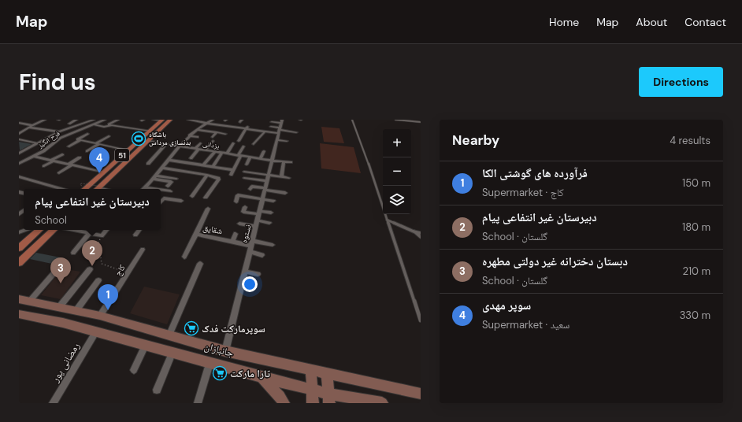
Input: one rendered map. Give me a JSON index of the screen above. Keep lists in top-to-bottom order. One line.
{"streets":{"main road":["51","جانبازان"],"street":["فرح انگیز","یزدانی","شقایق","نستوه","کاج","رمضانی پور"]},"crossings":[["یزدانی","51"],["یزدانی","نستوه"],["شقایق","نستوه"],["نستوه","جانبازان"],["کاج","جانبازان"],["جانبازان","رمضانی پور"]],"places":{"sports":["باشگاه بدنسازی مرداس"],"supermarket":["سوپرمارکت فدک","تارا مارکت"]},"page":{"header":"Map","nav":["Home","Map","About","Contact"],"buttons":"Directions","title":"Find us","heading":["Nearby","4 results"],"map_buttons":["+","−"],"pins":["4","2","3","1"],"list":[{"mark":"1","name":"فرآورده های گوشتی الکا","note":"Supermarket · کاج","value":"150 m"},{"mark":"2","name":"دبیرستان غیر انتفاعی پیام","note":"School · گلستان","value":"180 m"},{"mark":"3","name":"دبستان دخترانه غیر دولتی مطهره","note":"School · گلستان","value":"210 m"},{"mark":"4","name":"سوپر مهدی","note":"Supermarket · سعید","value":"330 m"}],"popup":["دبیرستان غیر انتفاعی پیام","School"]}}
